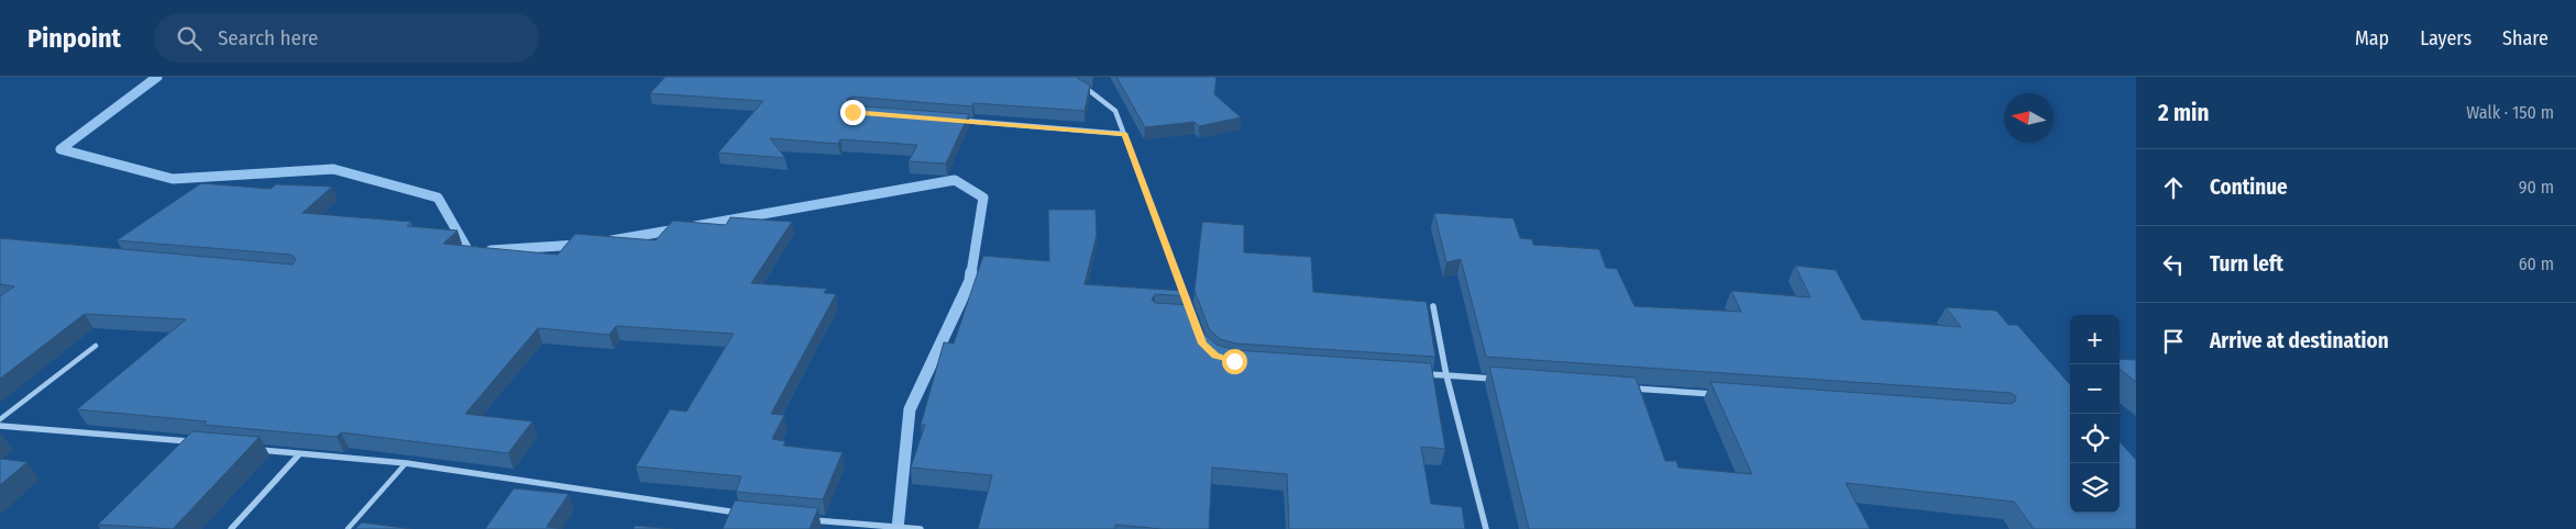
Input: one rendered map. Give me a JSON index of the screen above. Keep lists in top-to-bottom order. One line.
{"north":"left","page":{"header":"Pinpoint","search":"Search here","nav":["Map","Layers","Share"],"heading":["2 min","Walk · 150 m"],"list":[["Continue","90 m"],["Turn left","60 m"],"Arrive at destination"],"map_buttons":["+","−"]}}
